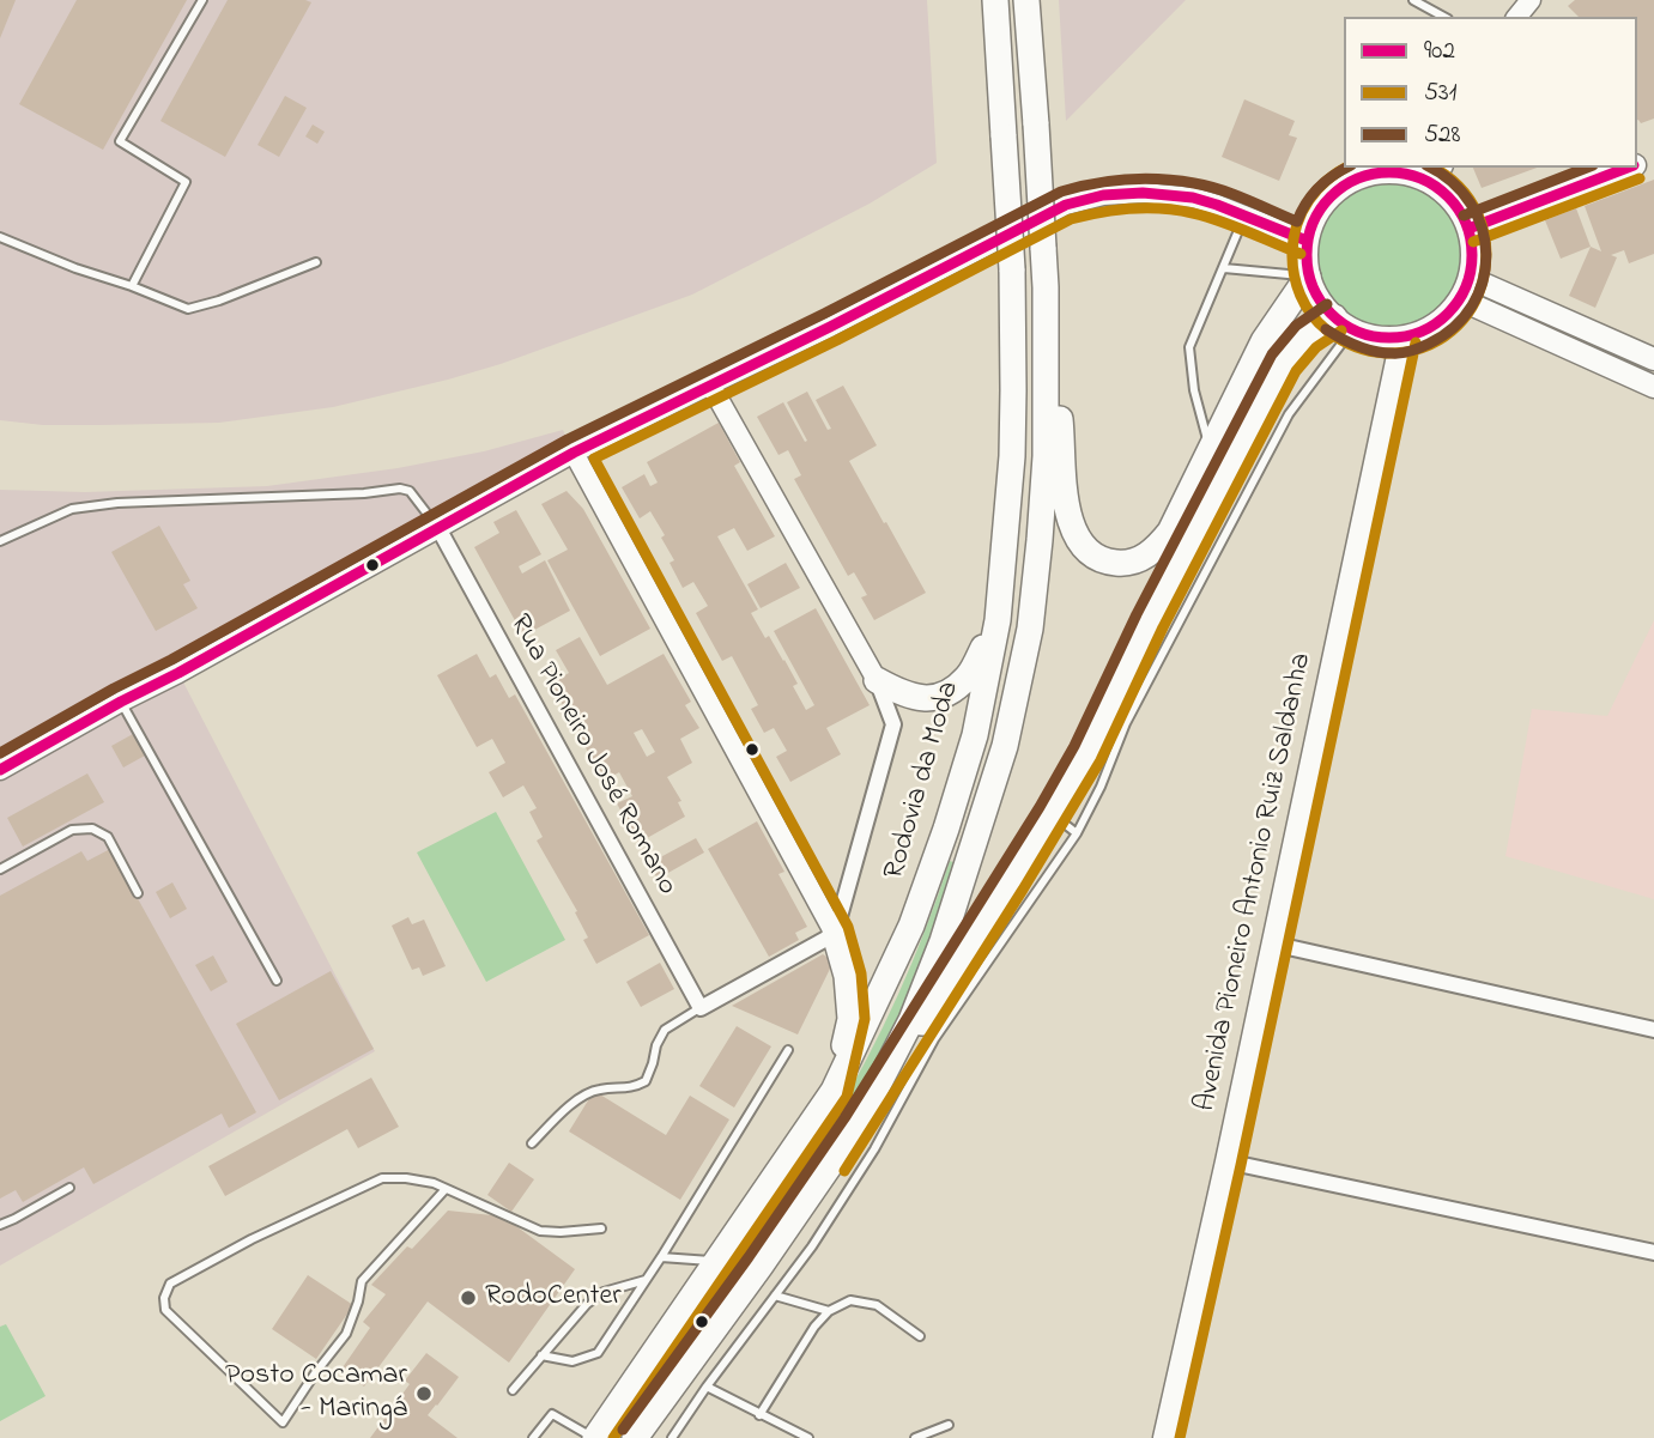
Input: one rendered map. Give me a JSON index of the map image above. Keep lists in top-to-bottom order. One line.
{"streets":{"highway":["Rodovia da Moda"],"main road":["Avenida Pioneiro Antonio Ruiz Saldanha"],"street":["Rua Pioneiro José Romano"]},"places":["RodoCenter","Posto Cocamar - Maringá"],"lines":["transit line 902","transit line 531","transit line 528"],"legend":["902","531","528"]}
